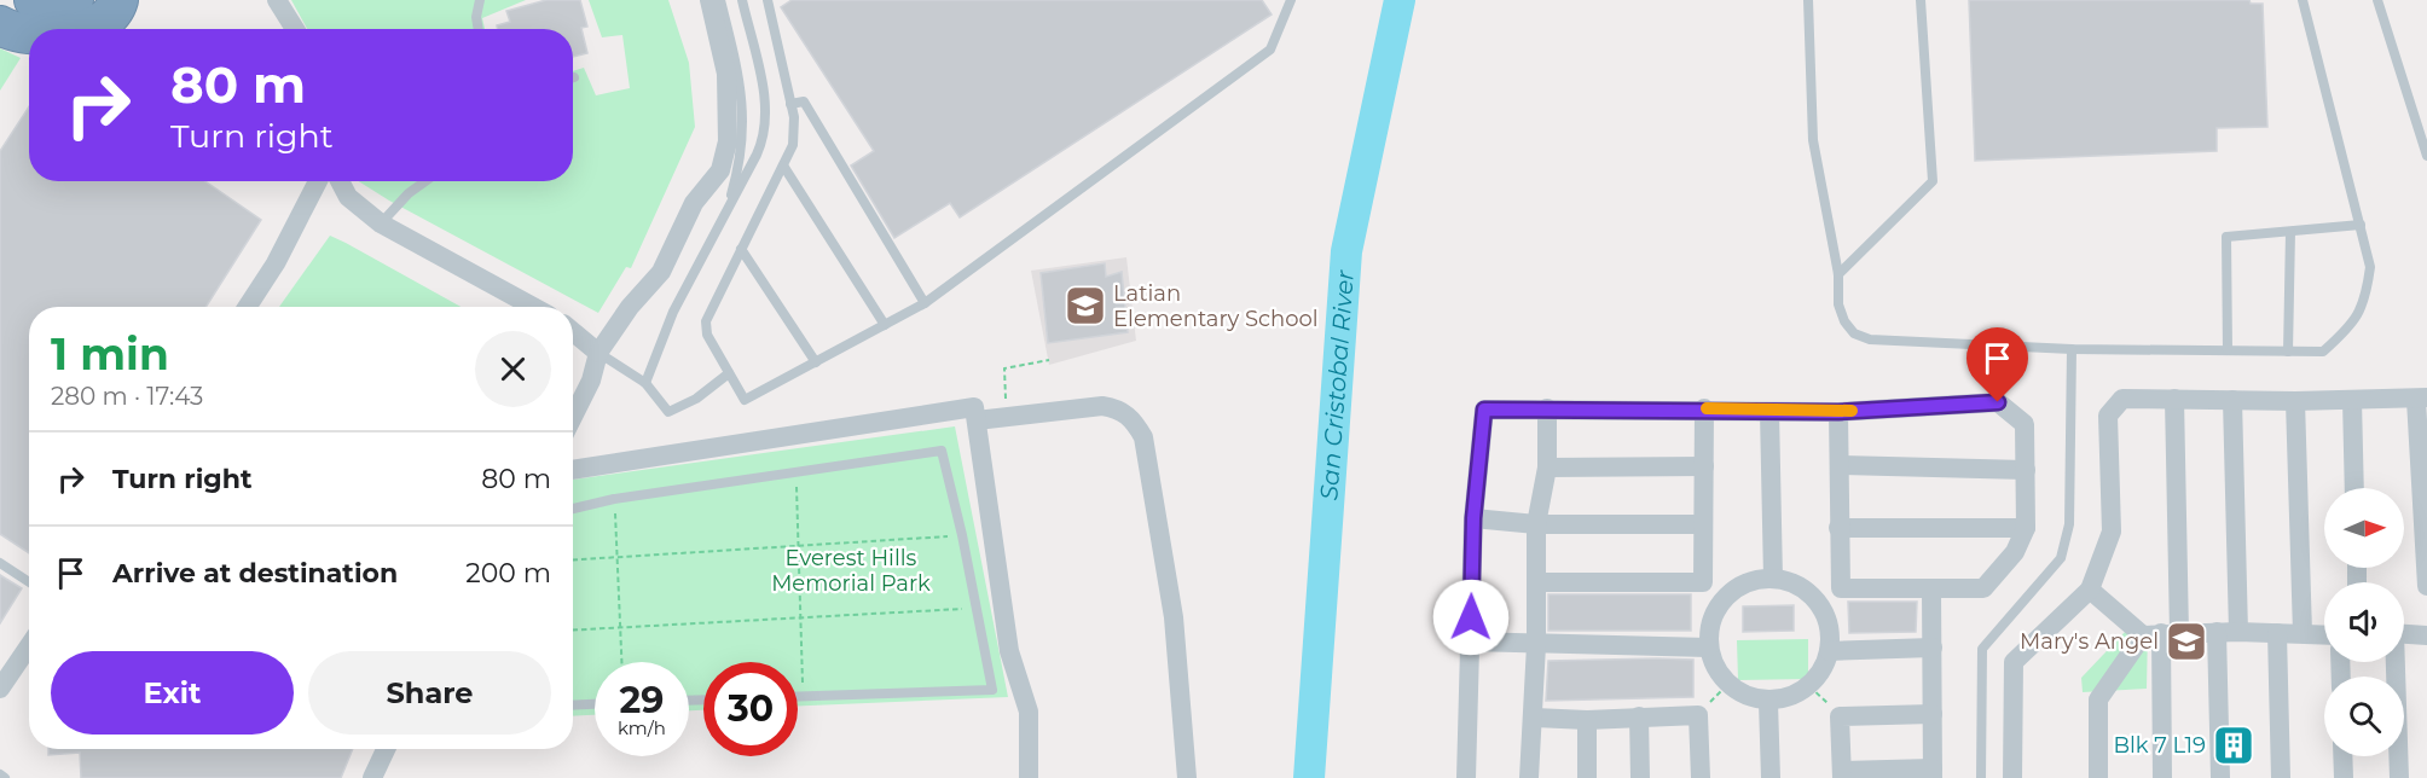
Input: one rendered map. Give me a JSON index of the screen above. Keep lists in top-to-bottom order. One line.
{"water":["San Cristobal River"],"parks":["Everest Hills Memorial Park"],"places":{"school or university":["Latian Elementary School","Mary's Angel"],"building":["Blk 7 L19"]},"north":"right","page":{"turn":["80 m","Turn right"],"heading":["1 min","280 m · 17:43"],"list":[{"name":"Turn right","value":"80 m"},{"name":"Arrive at destination","value":"200 m"}],"buttons":["Exit","Share"],"speed":"29 km/h","limit":"30"}}
